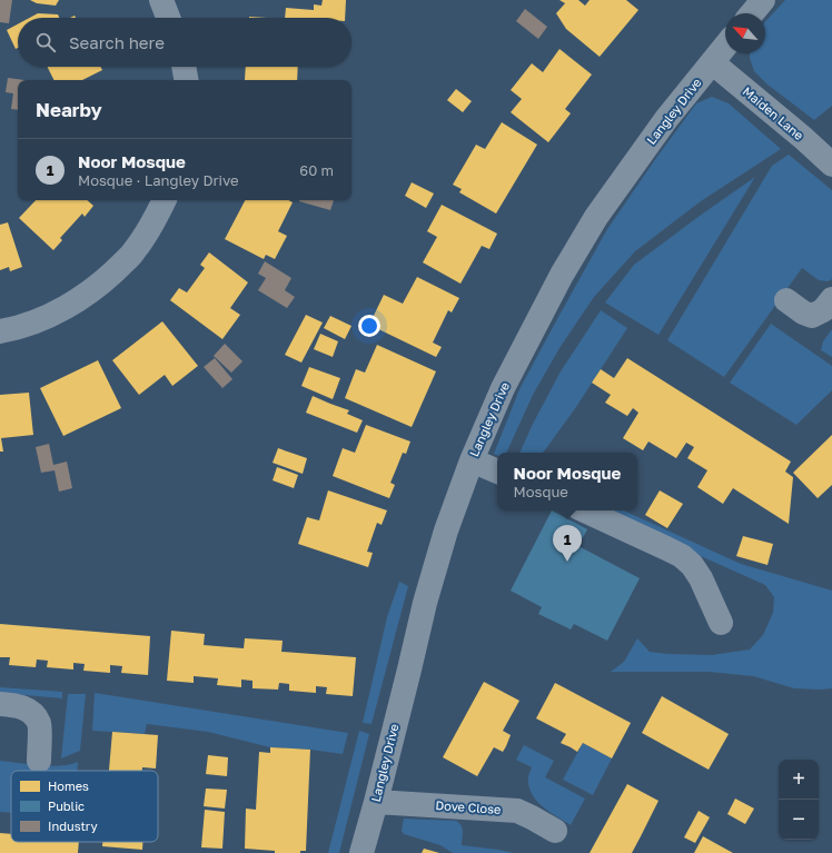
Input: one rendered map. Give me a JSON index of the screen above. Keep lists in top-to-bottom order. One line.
{"streets":{"street":["Langley Drive","Maiden Lane","Dove Close"]},"crossings":[["Langley Drive","Maiden Lane"],["Langley Drive","Dove Close"]],"legend":["Homes","Public","Industry"],"north":"top left","page":{"search":"Search here","heading":"Nearby","list":[{"mark":"1","name":"Noor Mosque","note":"Mosque · Langley Drive","value":"60 m"}],"popup":["Noor Mosque","Mosque"],"pins":"1","map_buttons":["+","−"]}}
